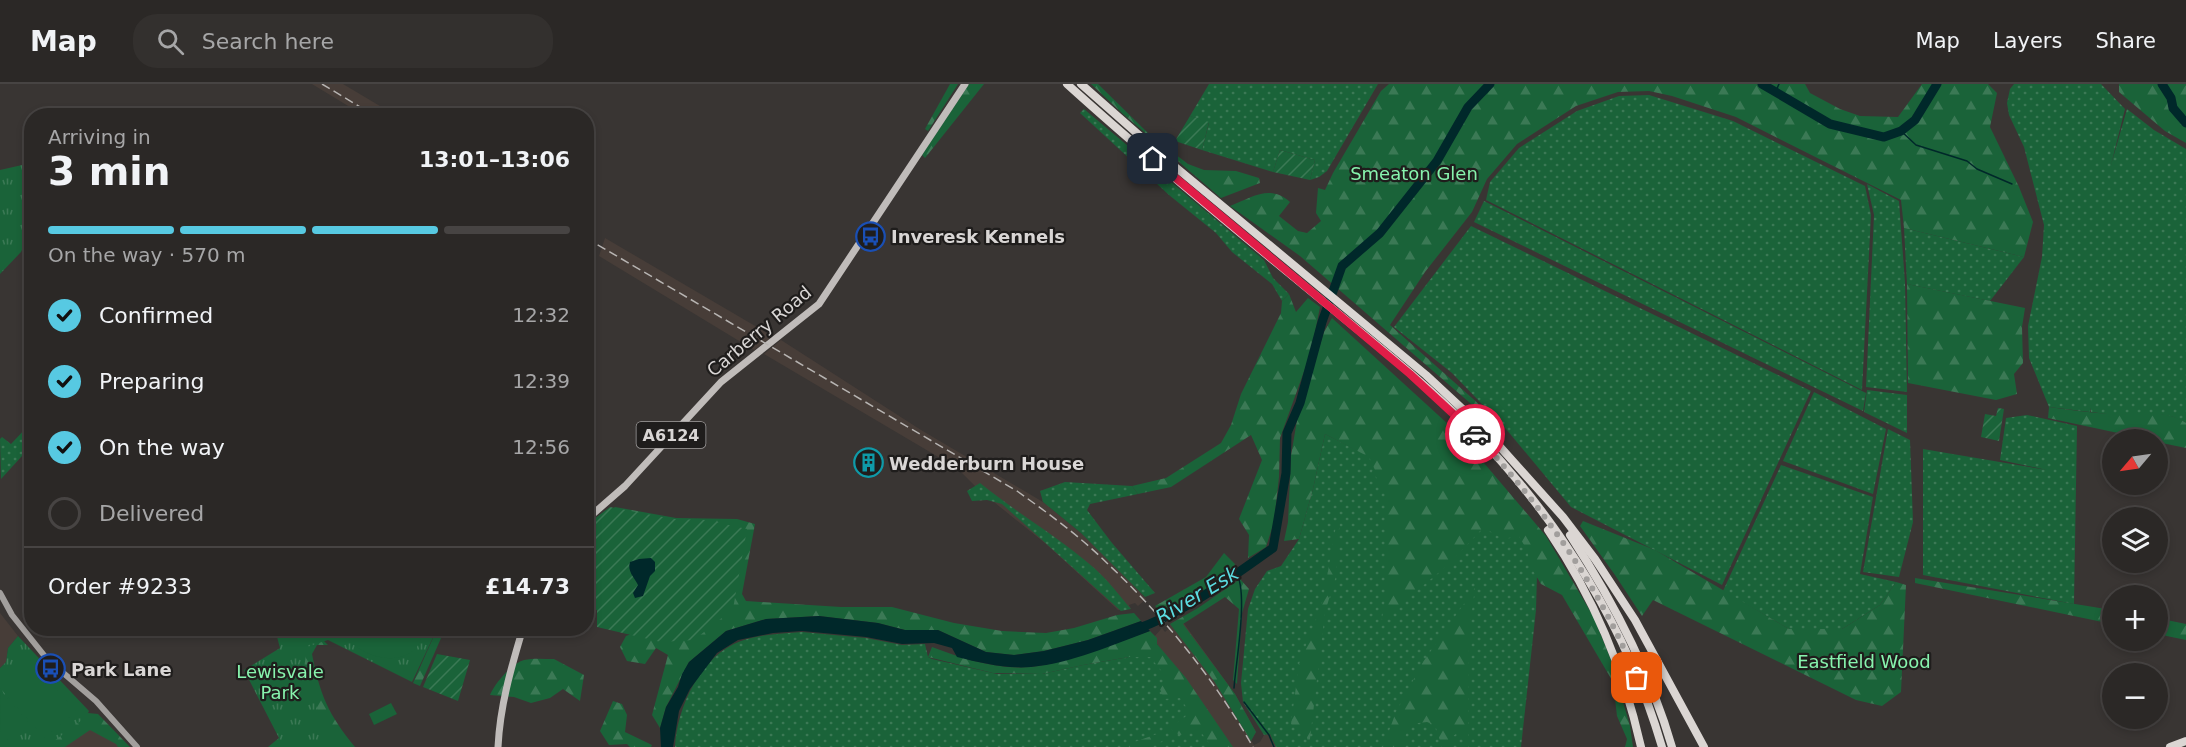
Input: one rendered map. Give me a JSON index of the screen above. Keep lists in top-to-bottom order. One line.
{"streets":{"main road":["Carberry Road","A6124"]},"water":["River Esk"],"parks":["Smeaton Glen","Eastfield Wood","Lewisvale Park"],"places":{"bus stop":["Inveresk Kennels","Park Lane"],"building":["Wedderburn House"]},"north":"bottom left","page":{"header":"Map","search":"Search here","nav":["Map","Layers","Share"],"heading":["3 min","Arriving in","13:01–13:06"],"panel":["Order #9233","£14.73"],"bar":"On the way · 570 m","list":[["Confirmed","12:32"],["Preparing","12:39"],["On the way","12:56"],"Delivered"],"map_buttons":["+","−"]}}
